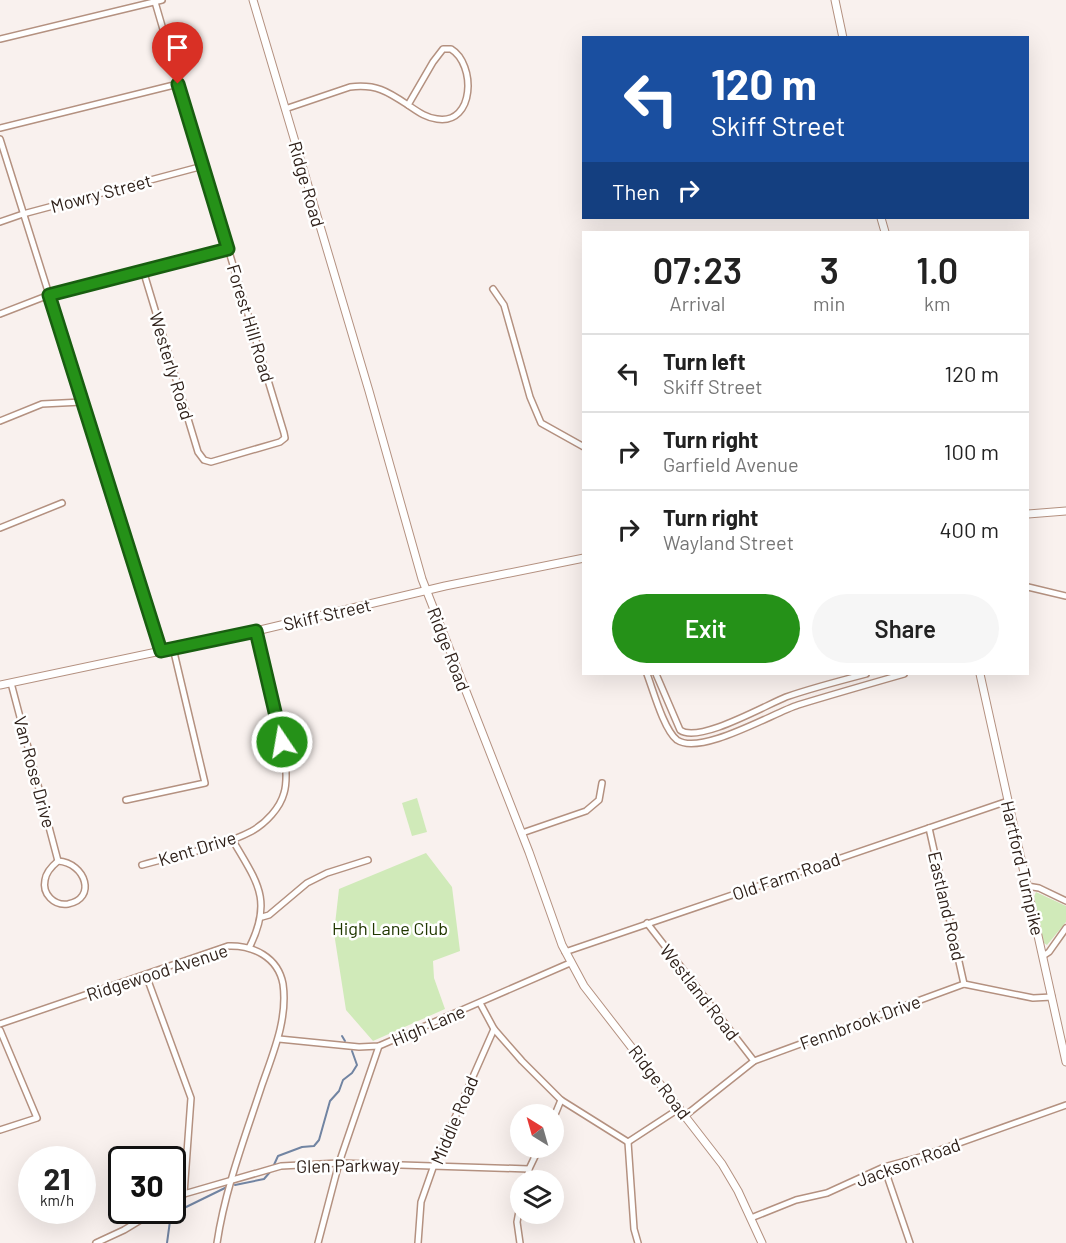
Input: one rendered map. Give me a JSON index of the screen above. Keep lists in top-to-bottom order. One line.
{"streets":{"main road":["Ridge Road","Skiff Street","Hartford Turnpike"],"street":["Mowry Street","Forest Hill Road","Westerly Road","Van Rose Drive","Kent Drive","Old Farm Road","Eastland Road","Ridgewood Avenue","Westland Road","Fennbrook Drive","High Lane","Middle Road","Jackson Road","Glen Parkway"]},"crossings":[["Ridge Road","Skiff Street"],["Ridge Road","Old Farm Road"],["Ridge Road","Fennbrook Drive"],["Ridge Road","High Lane"],["Ridge Road","Jackson Road"],["Mowry Street","Forest Hill Road"],["Forest Hill Road","Westerly Road"],["Skiff Street","Van Rose Drive"],["Skiff Street","Kent Drive"],["Hartford Turnpike","Old Farm Road"],["Old Farm Road","Eastland Road"],["Old Farm Road","Westland Road"],["Eastland Road","Fennbrook Drive"],["Ridgewood Avenue","High Lane"],["Ridgewood Avenue","Glen Parkway"],["Westland Road","Fennbrook Drive"],["Middle Road","Glen Parkway"]],"parks":["High Lane Club"],"north":"top left","page":{"turn":["120 m","Skiff Street"],"then":"Then","eta":["07:23","Arrival","3","min","1.0","km"],"list":[{"name":"Turn left","note":"Skiff Street","value":"120 m"},{"name":"Turn right","note":"Garfield Avenue","value":"100 m"},{"name":"Turn right","note":"Wayland Street","value":"400 m"}],"buttons":["Exit","Share"],"speed":"21 km/h","limit":"30"}}
